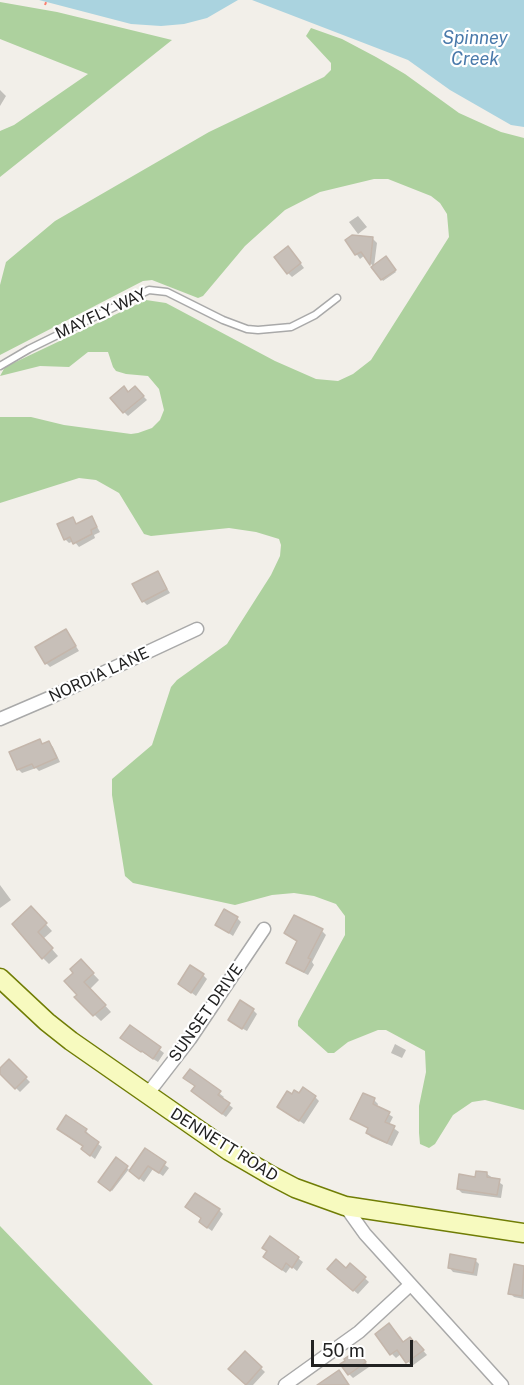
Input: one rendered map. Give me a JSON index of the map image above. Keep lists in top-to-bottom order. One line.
{"streets":{"street":["NORDIA LANE","SUNSET DRIVE","DENNETT ROAD"],"lane":["MAYFLY WAY"]},"crossings":[["SUNSET DRIVE","DENNETT ROAD"]],"water":["Spinney Creek"],"scale_bar":"50 m"}
